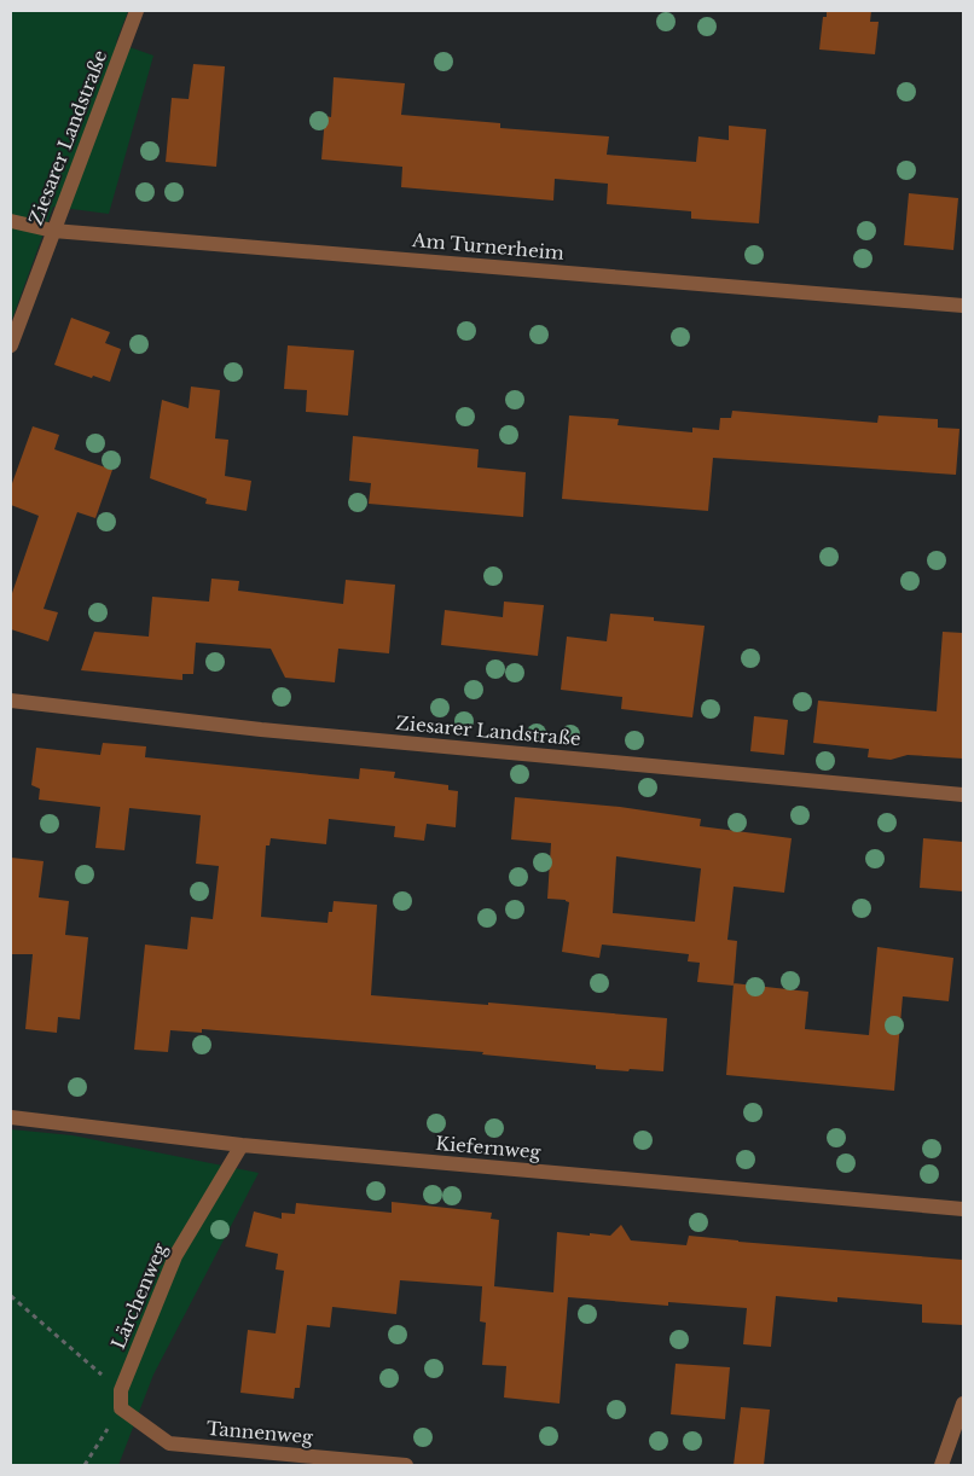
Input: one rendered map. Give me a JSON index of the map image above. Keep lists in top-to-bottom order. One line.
{"streets":{"street":["Ziesarer Landstraße","Am Turnerheim","Kiefernweg","Lärchenweg","Tannenweg"]},"crossings":[["Ziesarer Landstraße","Am Turnerheim"],["Kiefernweg","Lärchenweg"],["Lärchenweg","Tannenweg"]]}
